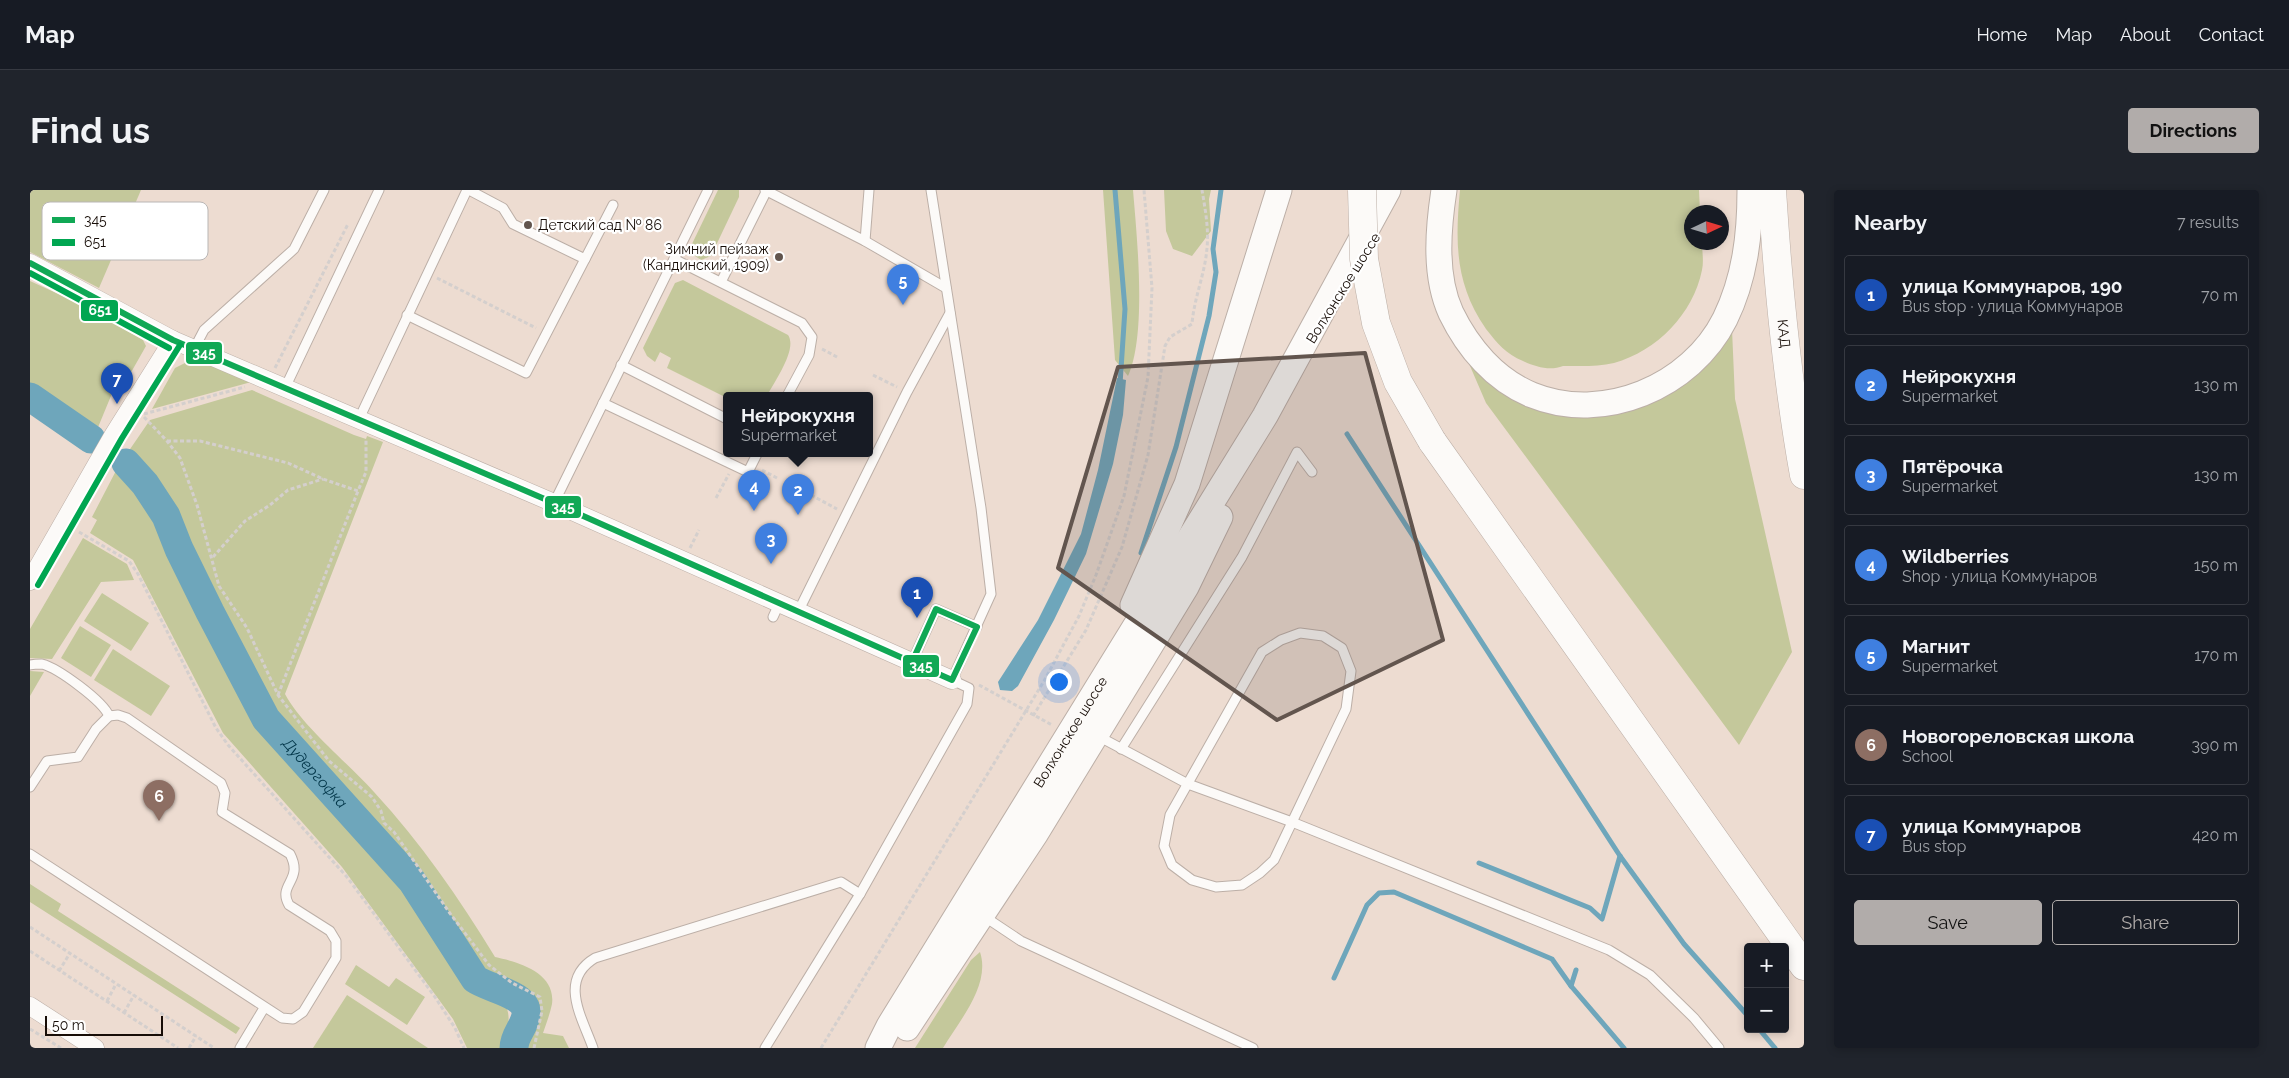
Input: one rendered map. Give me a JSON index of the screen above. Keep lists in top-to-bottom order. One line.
{"streets":{"highway":["КАД"],"main road":["Волхонское шоссе"]},"water":["Дудергофка"],"places":["Детский сад № 86","Зимний пейзаж (Кандинский, 1909)"],"lines":["transit line 345","transit line 651"],"legend":["345","651"],"scale_bar":"50 m","north":"right","page":{"header":"Map","nav":["Home","Map","About","Contact"],"buttons":["Directions",["Save","Share"]],"title":"Find us","heading":["Nearby","7 results"],"list":[{"mark":"1","name":"улица Коммунаров, 190","note":"Bus stop · улица Коммунаров","value":"70 m"},{"mark":"2","name":"Нейрокухня","note":"Supermarket","value":"130 m"},{"mark":"3","name":"Пятёрочка","note":"Supermarket","value":"130 m"},{"mark":"4","name":"Wildberries","note":"Shop · улица Коммунаров","value":"150 m"},{"mark":"5","name":"Магнит","note":"Supermarket","value":"170 m"},{"mark":"6","name":"Новогореловская школа","note":"School","value":"390 m"},{"mark":"7","name":"улица Коммунаров","note":"Bus stop","value":"420 m"}],"pins":["5","7","4","2","3","1","6"],"popup":["Нейрокухня","Supermarket"],"map_buttons":["+","−"],"scale":"50 m"}}
